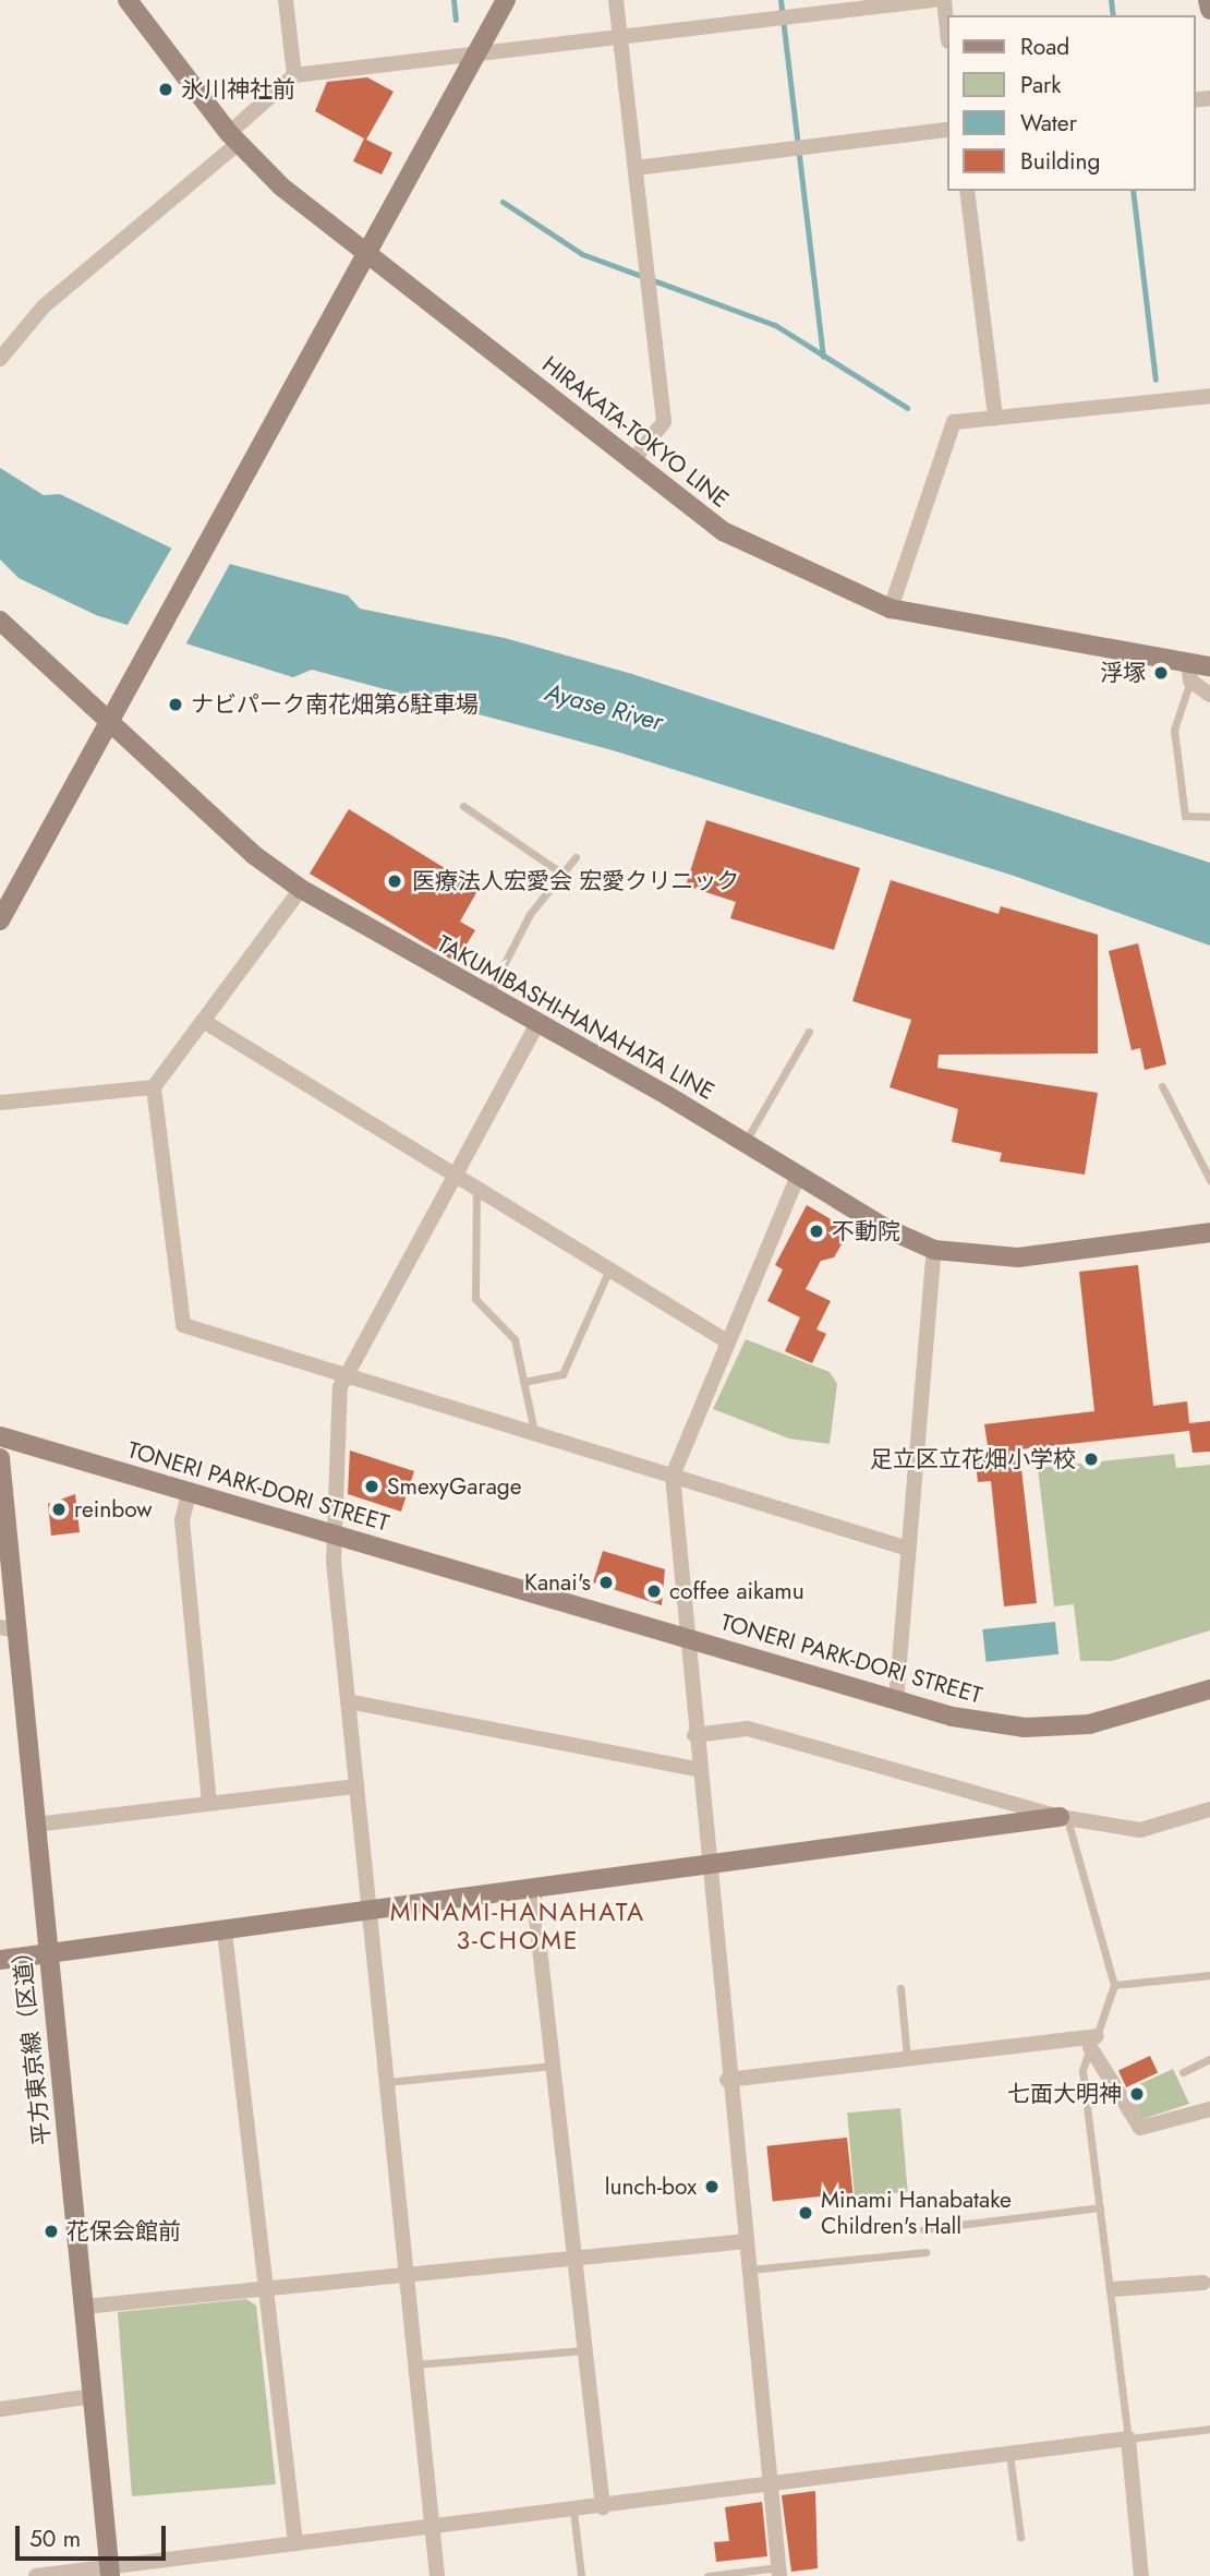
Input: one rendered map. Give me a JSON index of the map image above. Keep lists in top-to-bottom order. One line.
{"streets":{"main road":["HIRAKATA-TOKYO LINE","TAKUMIBASHI-HANAHATA LINE","TONERI PARK-DORI STREET","平方東京線（区道）"]},"districts":["MINAMI-HANAHATA 3-CHOME"],"water":["Ayase River"],"places":["氷川神社前","浮塚","ナビパーク南花畑第6駐車場","医療法人宏愛会 宏愛クリニック","不動院","足立区立花畑小学校","SmexyGarage","reinbow","Kanai's","coffee aikamu","七面大明神","lunch-box","Minami Hanabatake Children's Hall","花保会館前"],"legend":["Road","Park","Water","Building"],"scale_bar":"50 m"}
